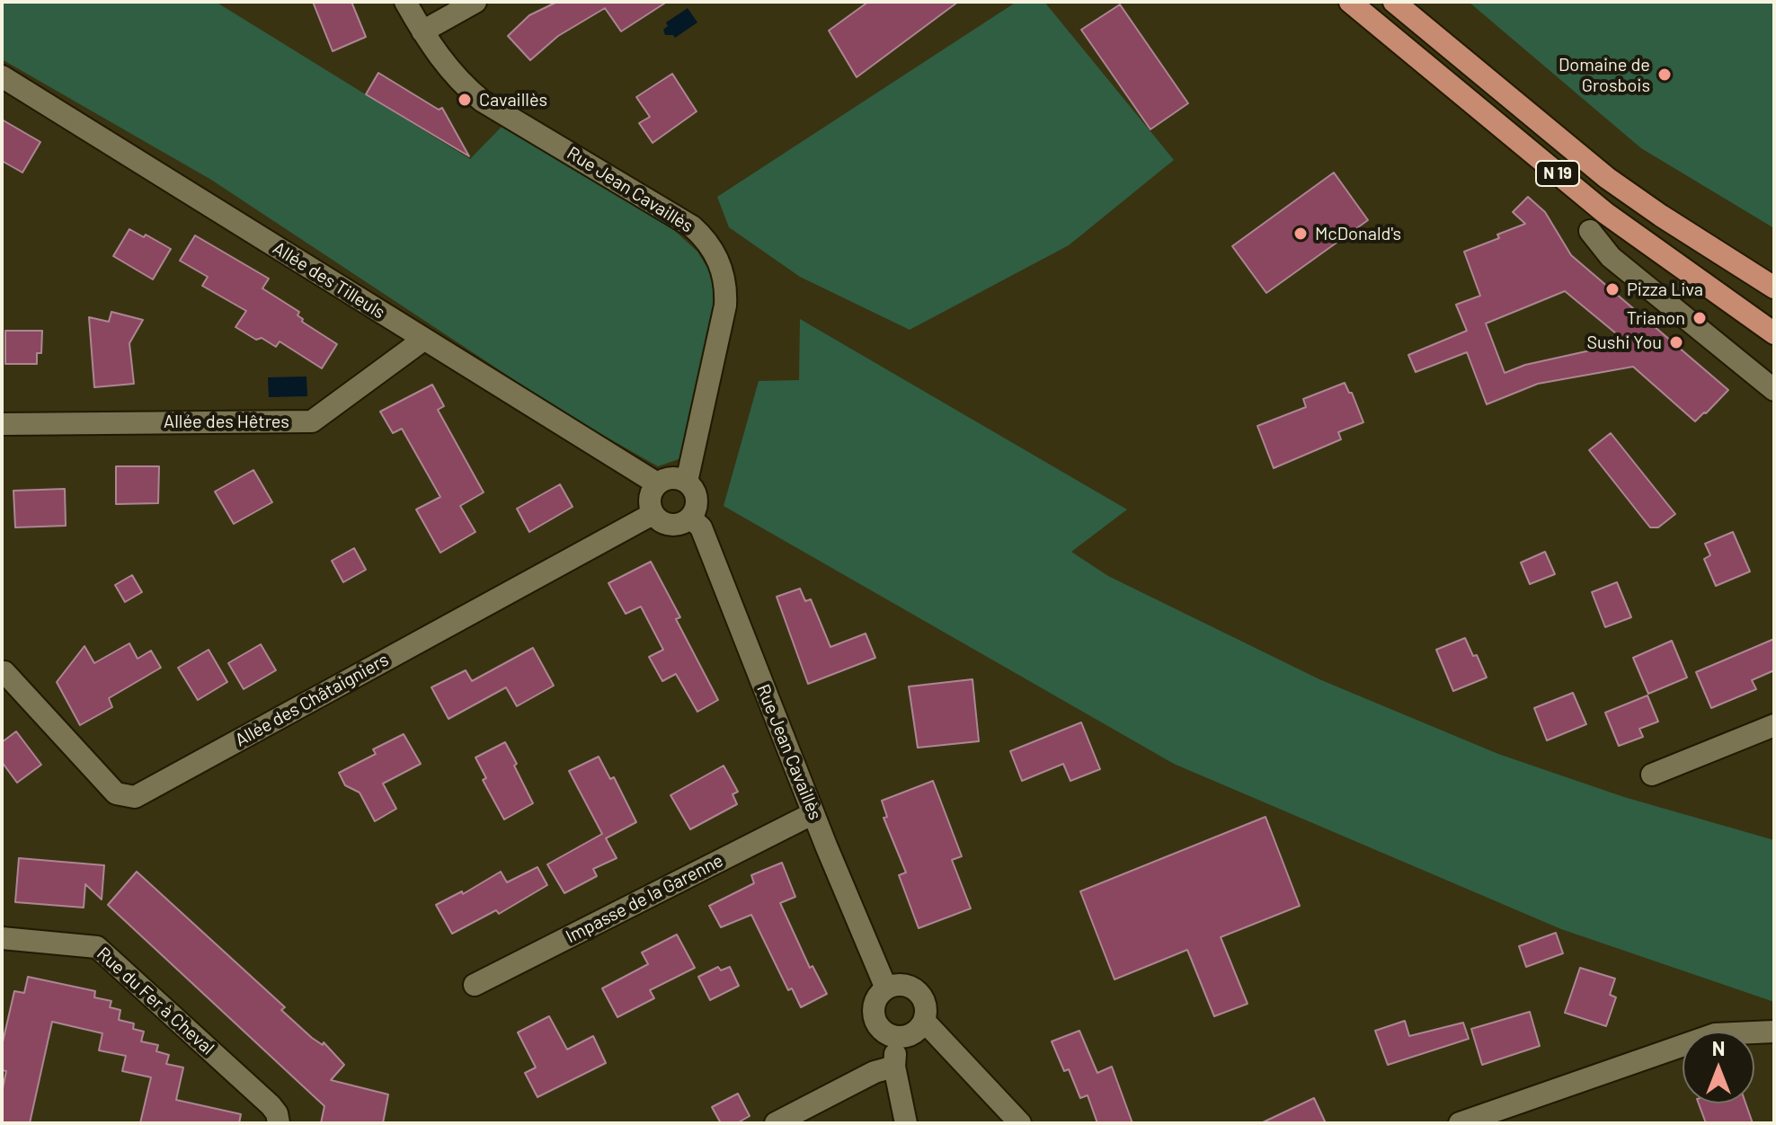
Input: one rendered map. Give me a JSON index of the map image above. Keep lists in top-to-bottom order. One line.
{"streets":{"main road":["N 19"],"street":["Rue Jean Cavaillès","Allée des Tilleuls","Allée des Hêtres","Allée des Châtaigniers","Impasse de la Garenne","Rue du Fer à Cheval"]},"crossings":[["Rue Jean Cavaillès","Allée des Tilleuls"],["Rue Jean Cavaillès","Allée des Châtaigniers"],["Rue Jean Cavaillès","Impasse de la Garenne"],["Allée des Tilleuls","Allée des Hêtres"],["Allée des Tilleuls","Allée des Châtaigniers"]],"places":["Domaine de Grosbois","Cavaillès","McDonald's","Pizza Liva","Trianon","Sushi You"],"north":"top"}
